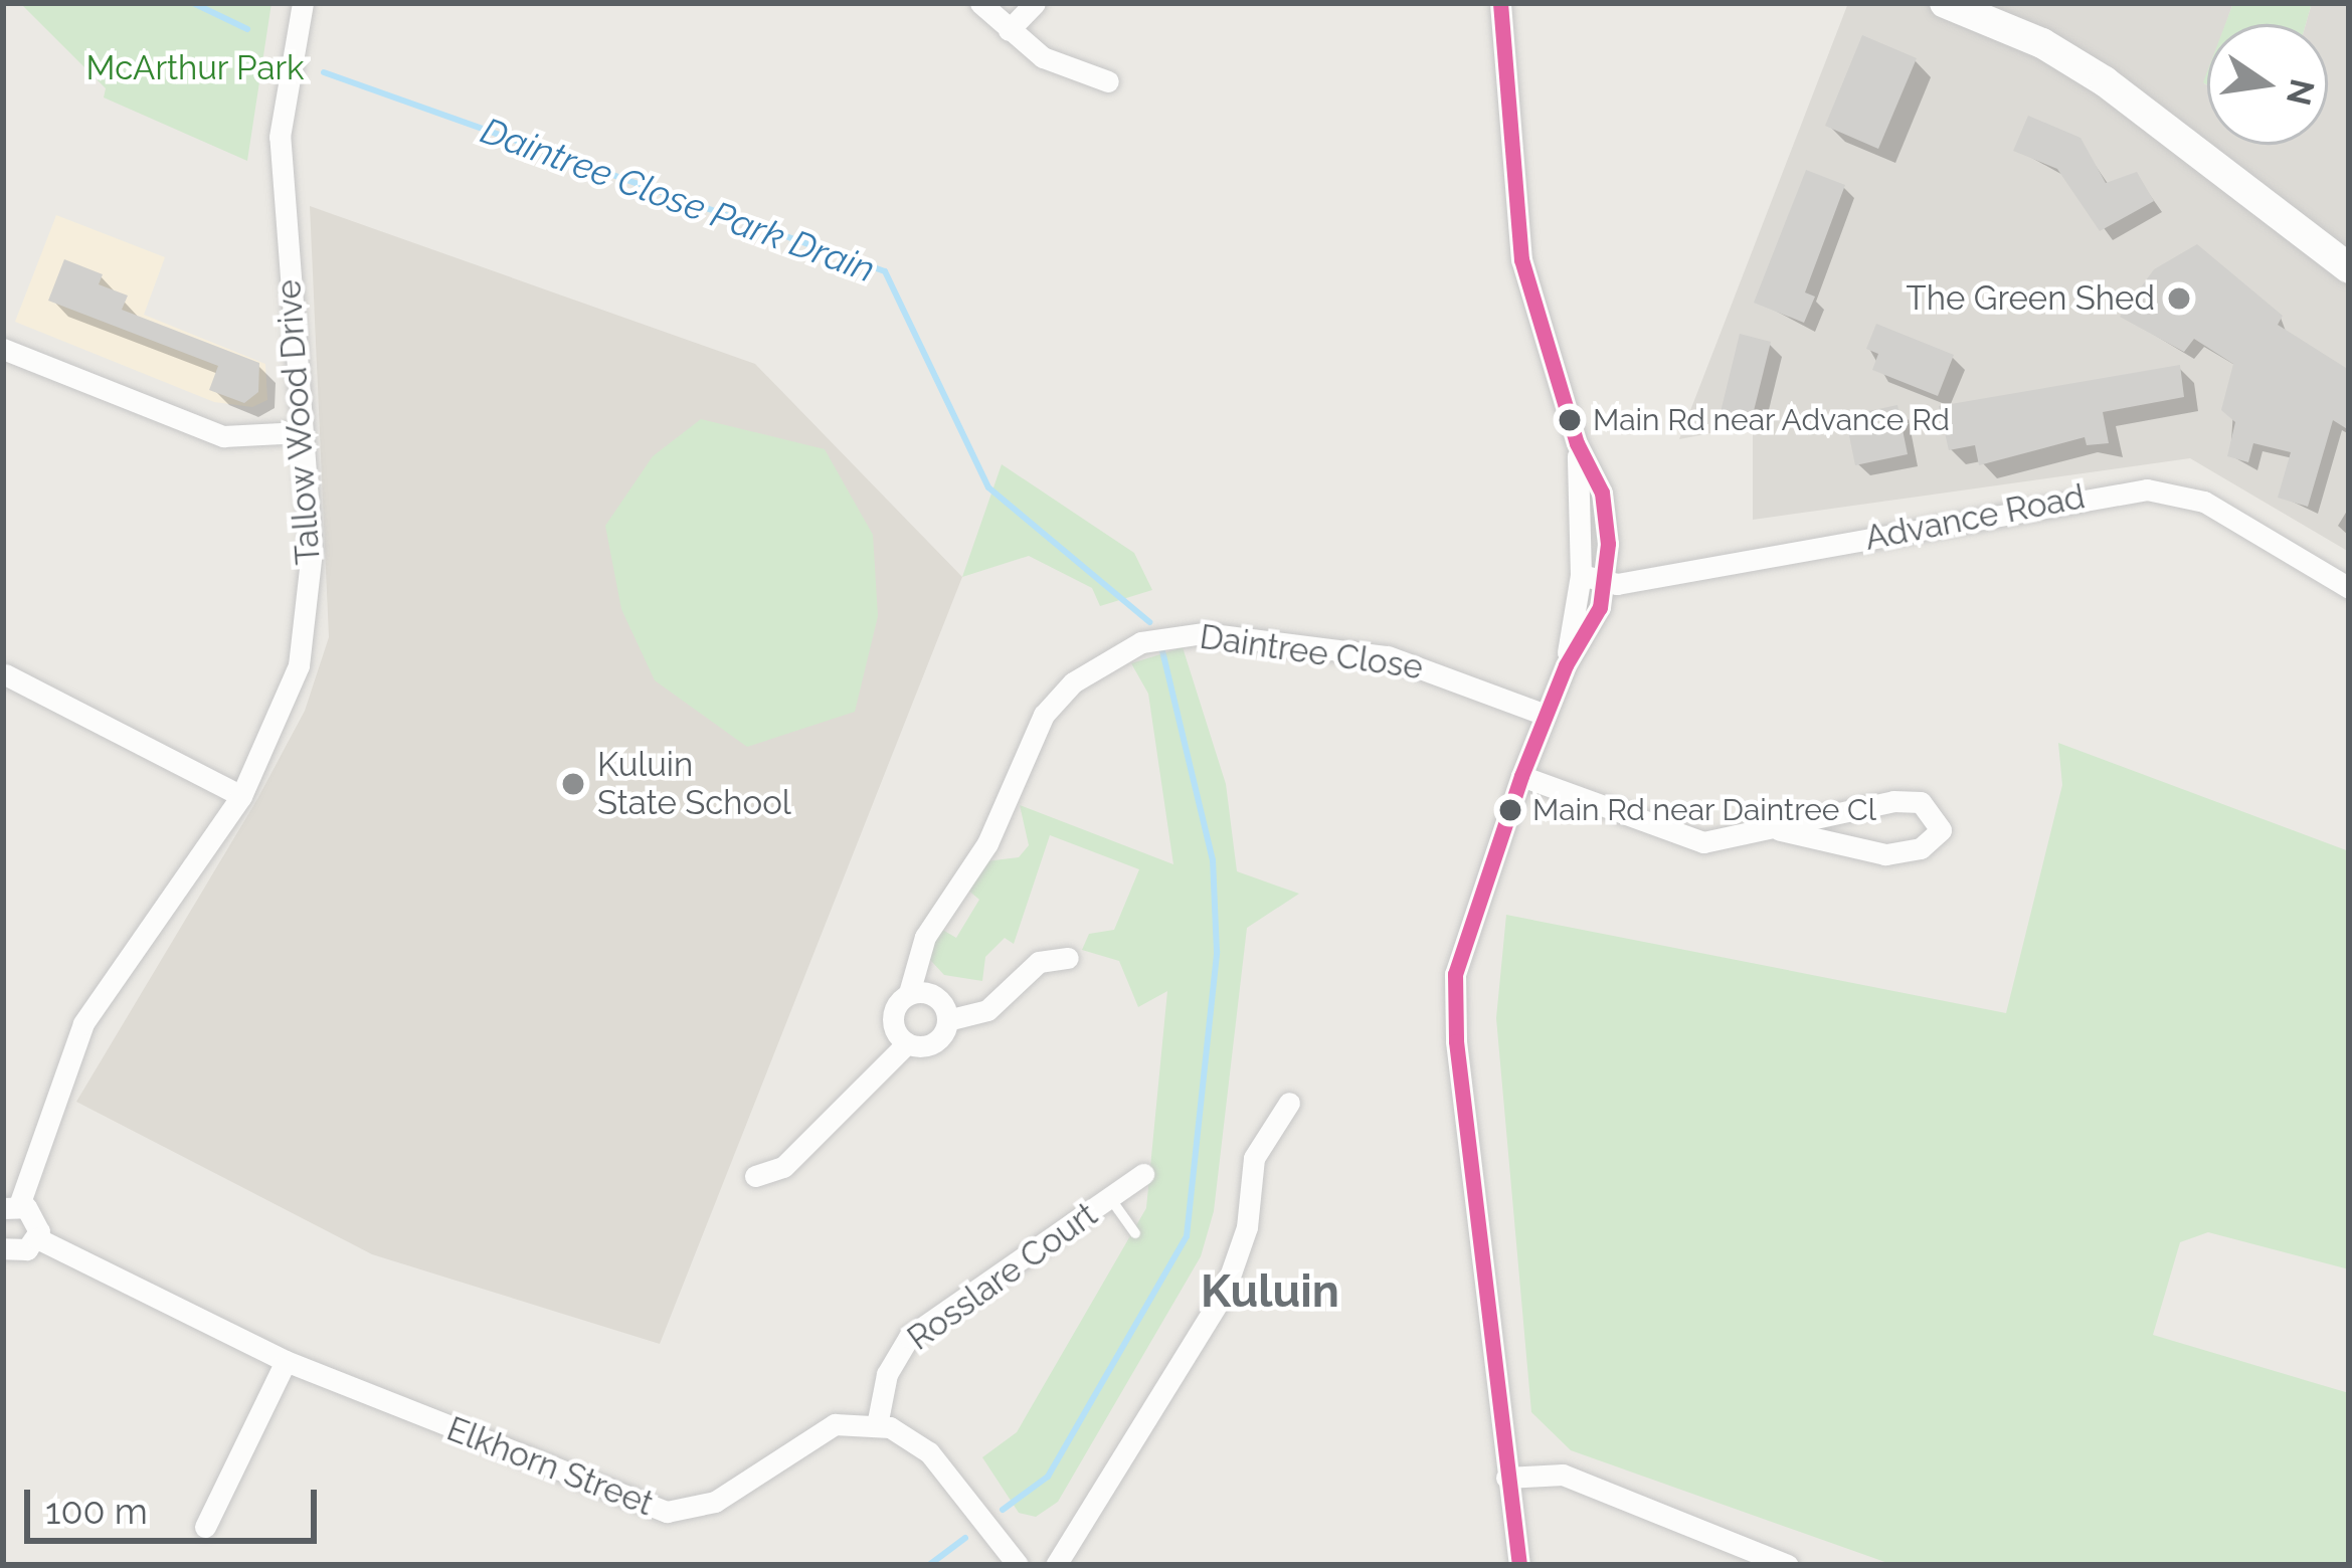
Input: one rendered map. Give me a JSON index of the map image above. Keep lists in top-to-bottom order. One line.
{"streets":{"street":["Tallow Wood Drive","Advance Road","Daintree Close","Rosslare Court","Elkhorn Street"]},"crossings":[["Rosslare Court","Elkhorn Street"]],"districts":["Kuluin"],"water":["Daintree Close Park Drain"],"parks":["McArthur Park"],"places":["The Green Shed","Main Rd near Advance Rd","Kuluin State School","Main Rd near Daintree Cl"],"scale_bar":"100 m","north":"right"}
